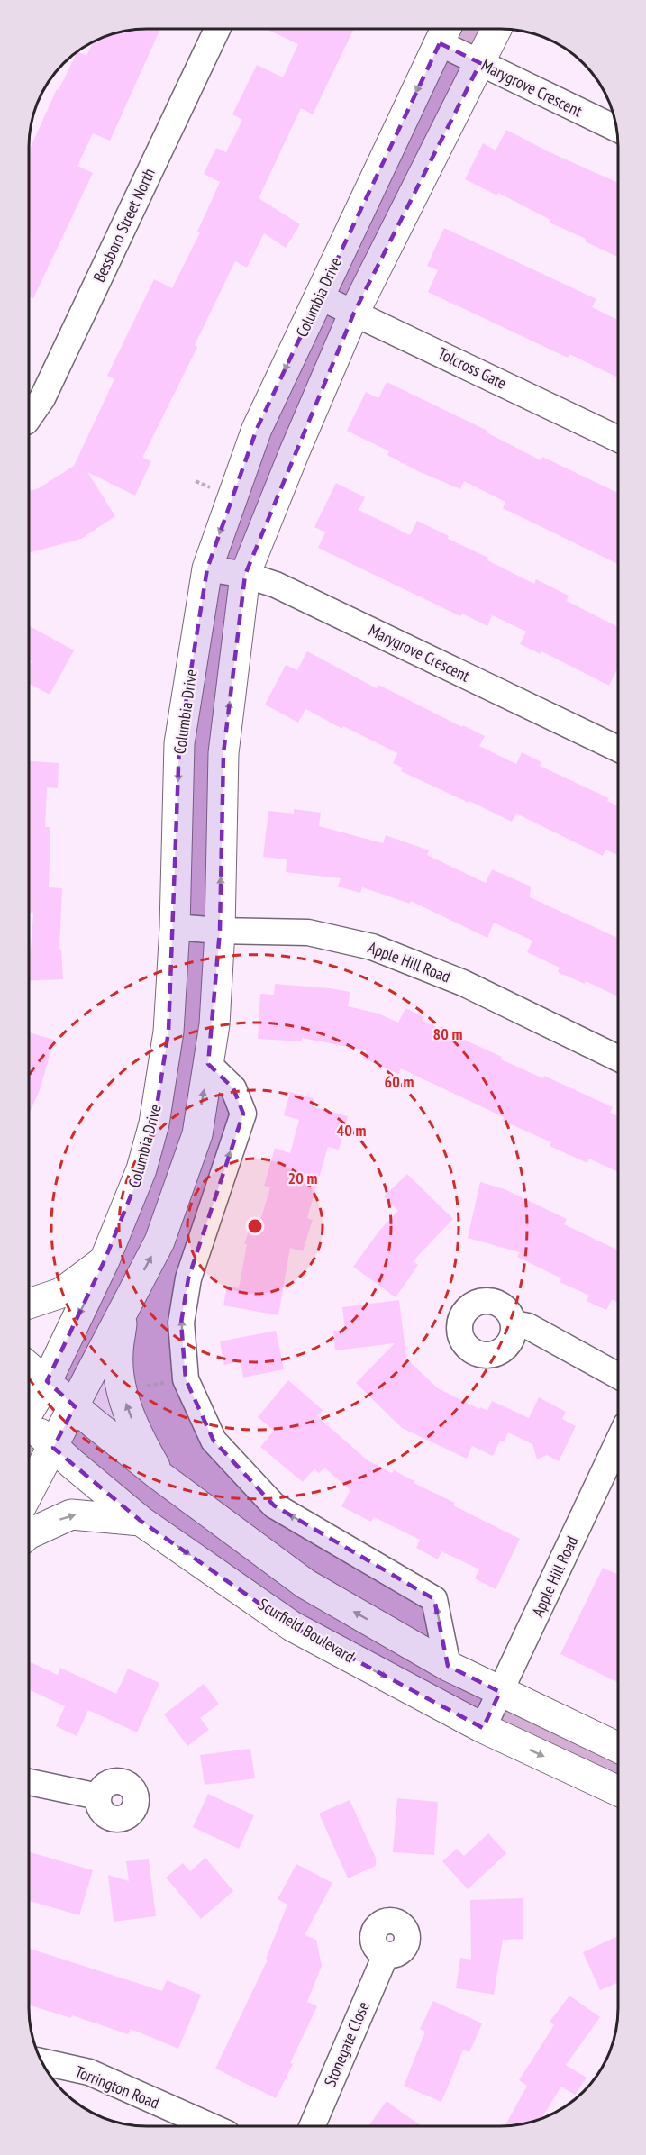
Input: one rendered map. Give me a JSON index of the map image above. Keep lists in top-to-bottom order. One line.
{"streets":{"street":["Marygrove Crescent","Bessboro Street North","Columbia Drive","Tolcross Gate","Apple Hill Road","Scurfield Boulevard","Stonegate Close","Torrington Road"]},"crossings":[["Marygrove Crescent","Columbia Drive"],["Columbia Drive","Tolcross Gate"],["Columbia Drive","Apple Hill Road"],["Apple Hill Road","Scurfield Boulevard"]],"rings":["80 m","60 m","40 m","20 m"]}
